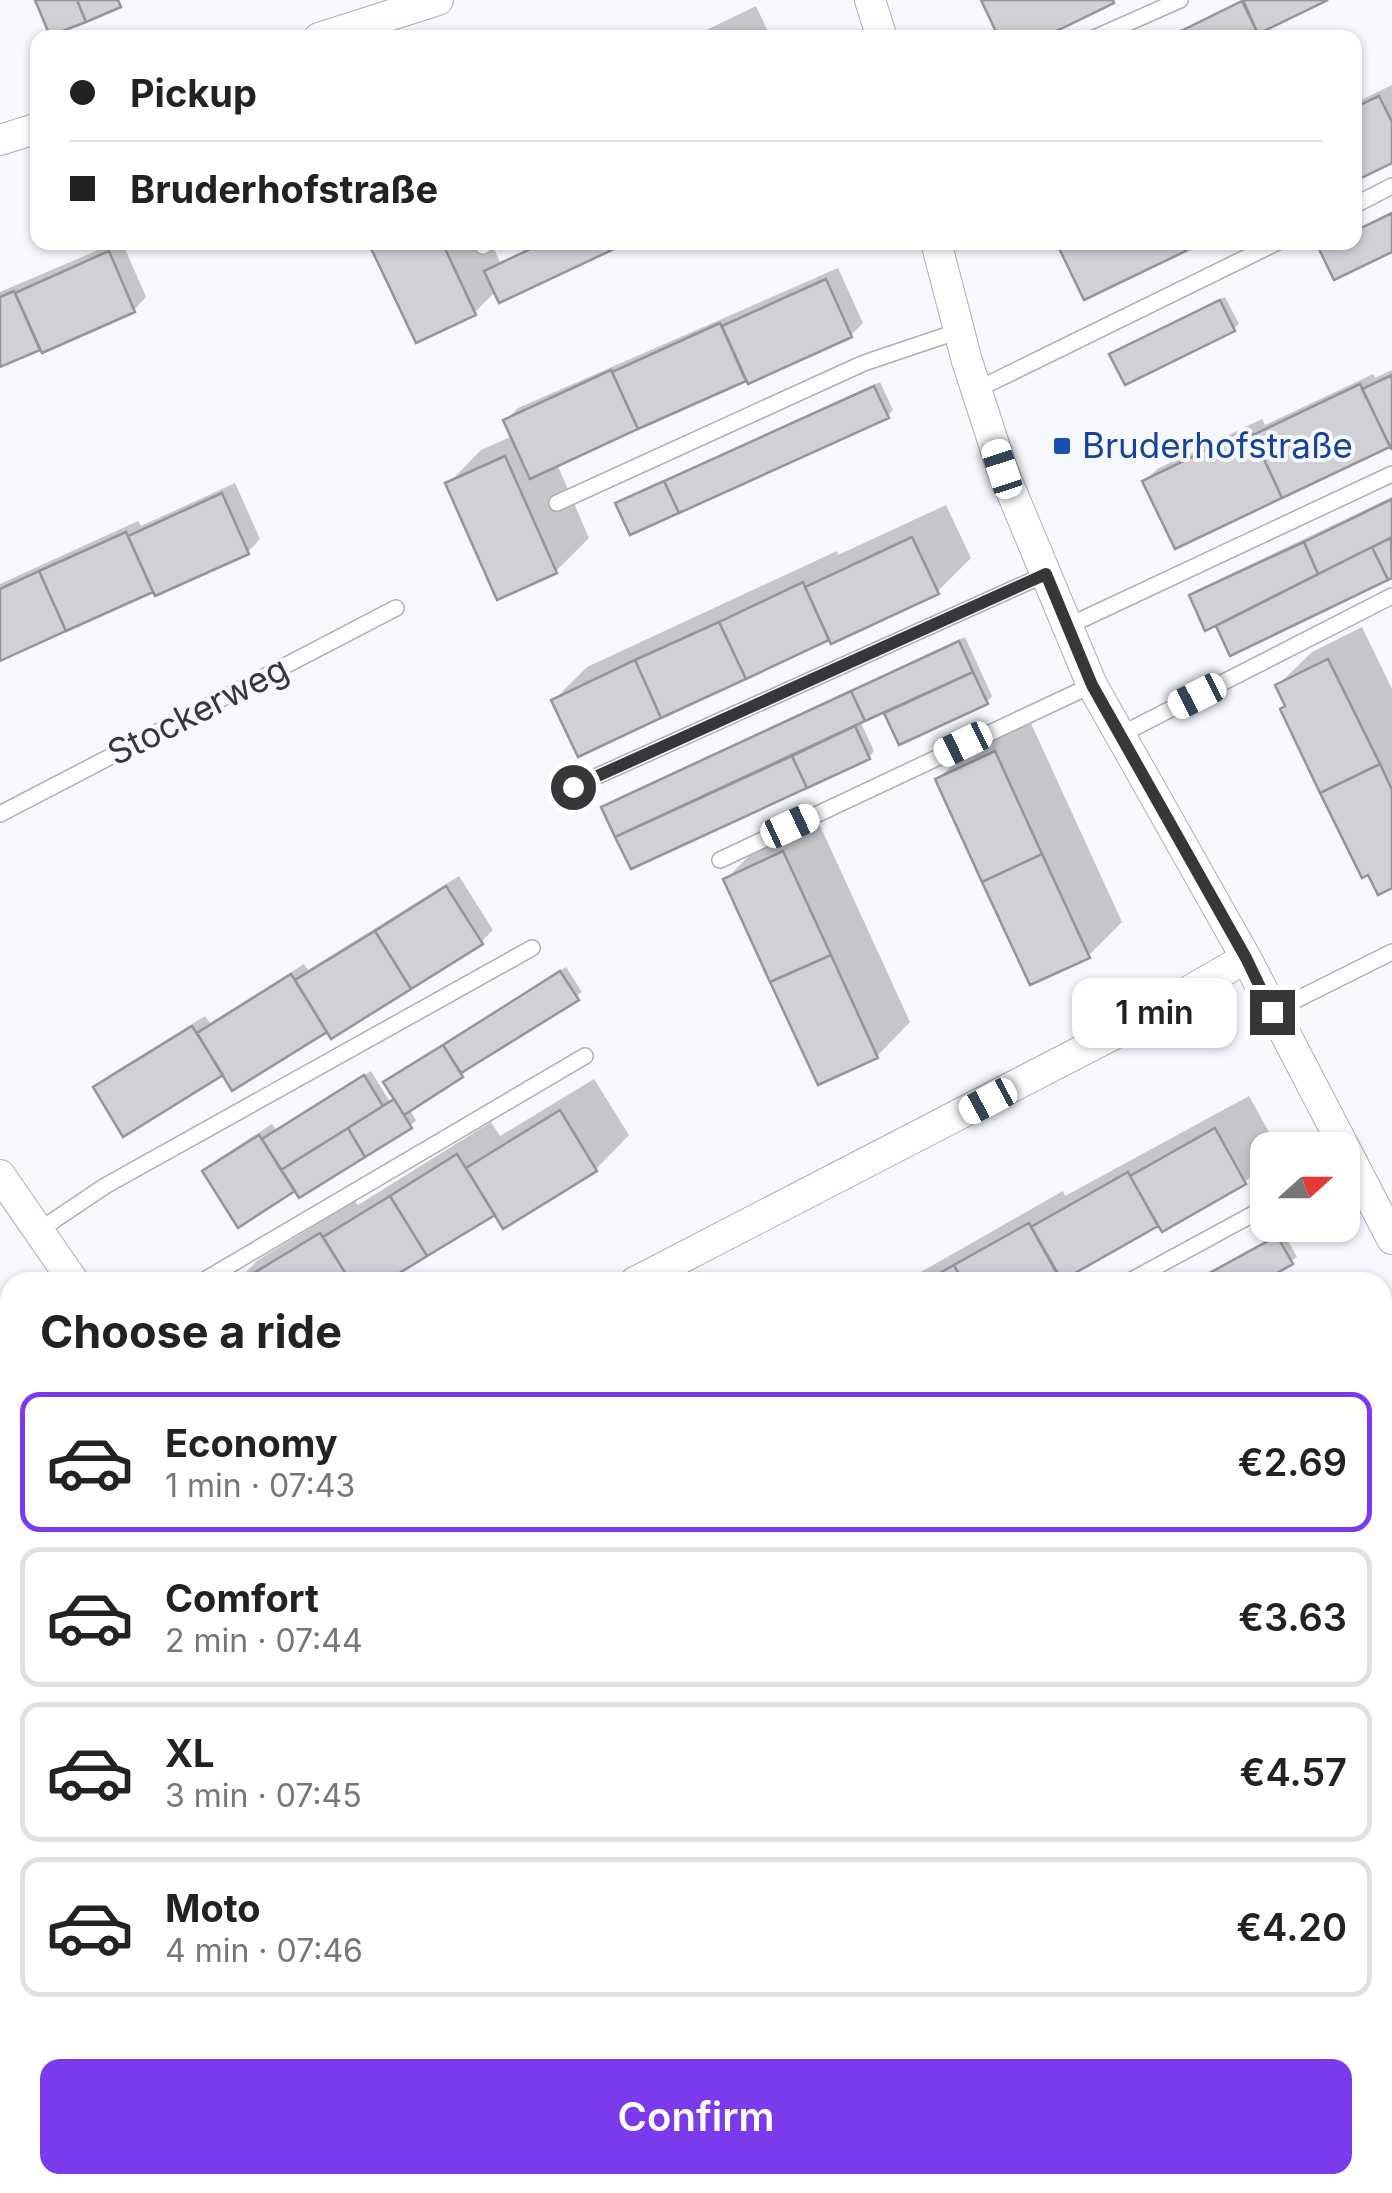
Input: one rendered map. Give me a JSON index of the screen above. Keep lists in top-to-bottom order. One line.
{"streets":{"lane":["Stockerweg"]},"places":{"transit":["Bruderhofstraße"]},"north":"right","page":{"banner":["Pickup","Bruderhofstraße"],"bubble":"1 min","heading":"Choose a ride","list":[{"name":"Economy","note":"1 min · 07:43","value":"€2.69"},{"name":"Comfort","note":"2 min · 07:44","value":"€3.63"},{"name":"XL","note":"3 min · 07:45","value":"€4.57"},{"name":"Moto","note":"4 min · 07:46","value":"€4.20"}],"buttons":"Confirm"}}
